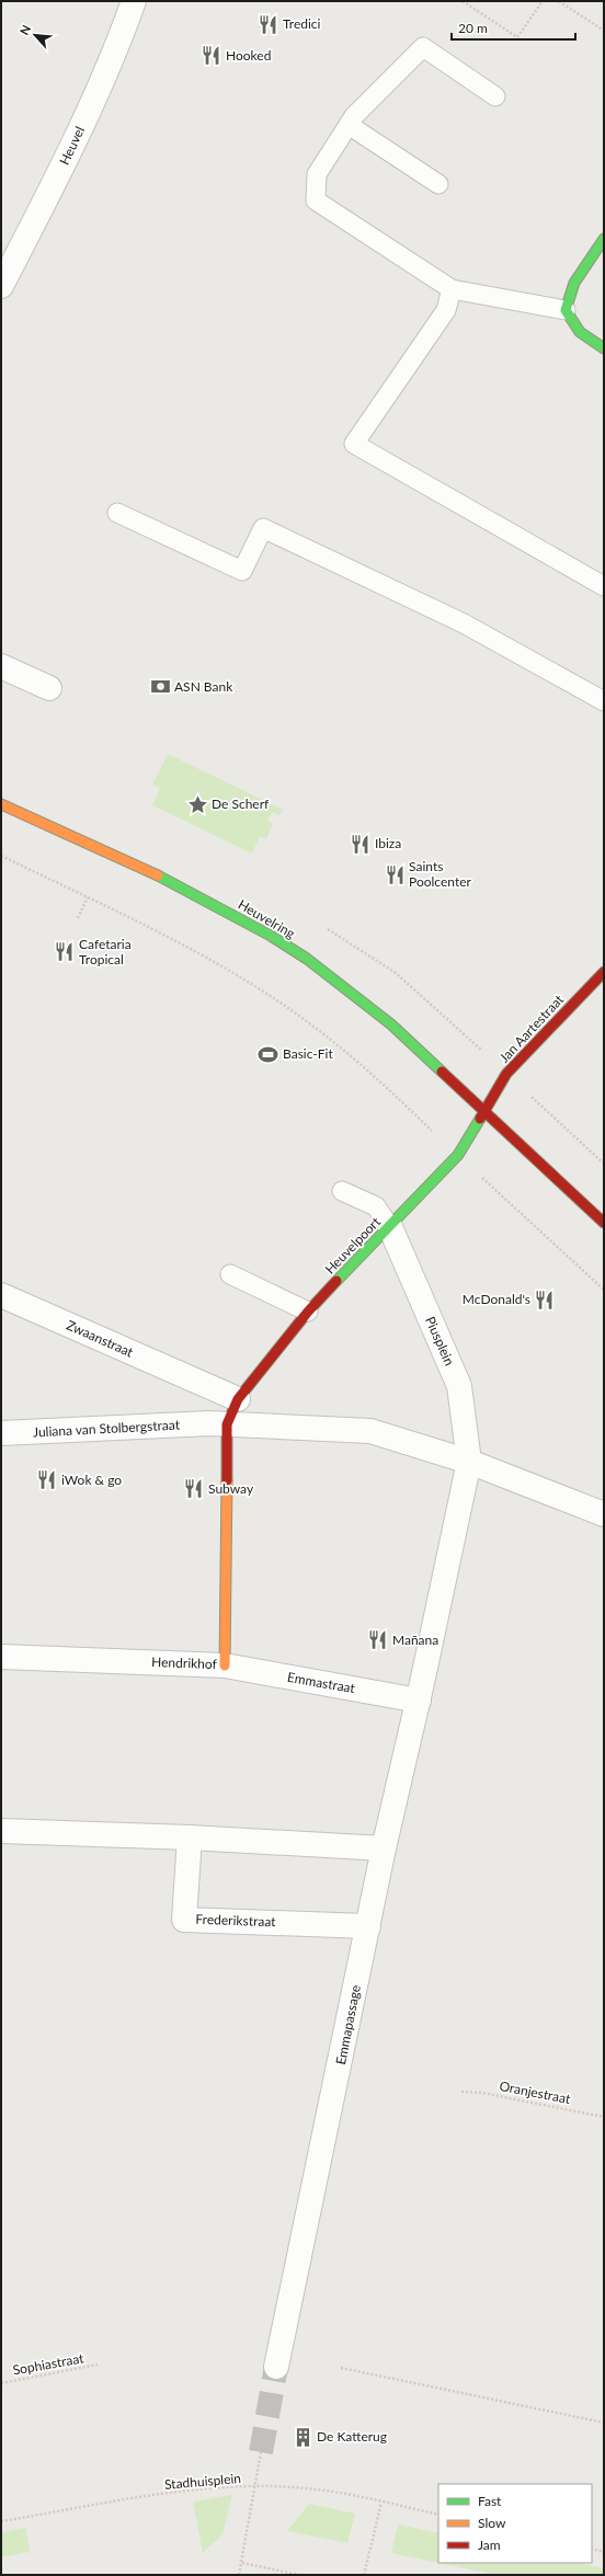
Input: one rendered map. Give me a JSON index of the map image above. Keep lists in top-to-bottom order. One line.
{"streets":{"street":["Heuvel","Heuvelring","Jan Aartestraat","Heuvelpoort","Zwaanstraat","Piusplein","Juliana van Stolbergstraat","Hendrikhof","Emmastraat","Frederikstraat","Emmapassage"],"path":["Oranjestraat","Sophiastraat","Stadhuisplein"]},"crossings":[["Heuvelring","Jan Aartestraat"],["Heuvelring","Heuvelpoort"],["Jan Aartestraat","Heuvelpoort"],["Heuvelpoort","Zwaanstraat"],["Heuvelpoort","Piusplein"],["Juliana van Stolbergstraat","Hendrikhof"],["Hendrikhof","Emmastraat"],["Emmastraat","Emmapassage"],["Frederikstraat","Emmapassage"]],"places":{"restaurant":["Tredici","Hooked","Ibiza","Saints Poolcenter","Cafetaria Tropical","McDonald's","iWok & go","Subway","Mañana"],"bank":["ASN Bank"],"place":["De Scherf"],"sports":["Basic-Fit"],"building":["De Katterug"]},"legend":["Fast","Slow","Jam"],"scale_bar":"20 m","north":"top left"}
